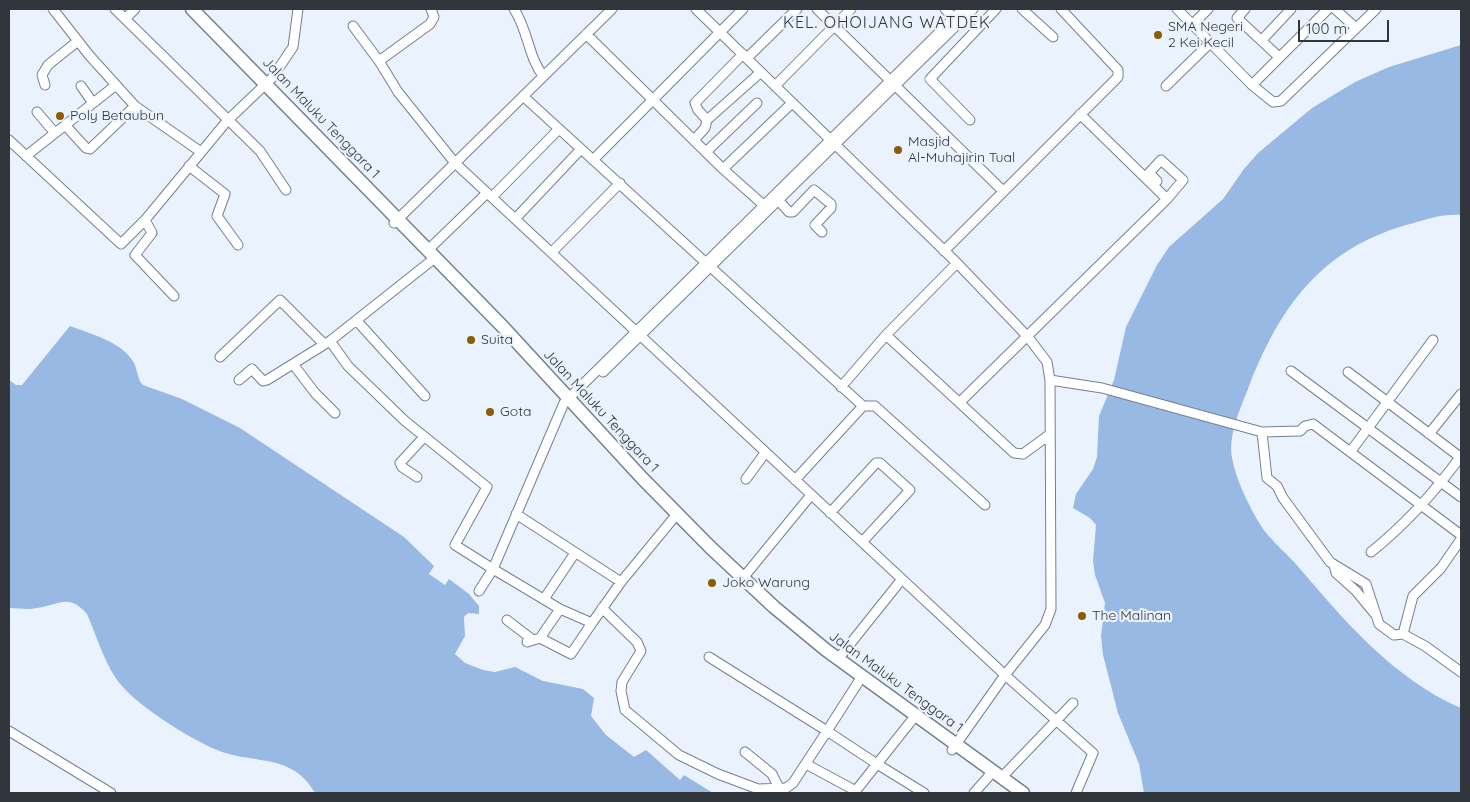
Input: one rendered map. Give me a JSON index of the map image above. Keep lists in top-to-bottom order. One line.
{"streets":{"highway":["Jalan Maluku Tenggara 1"]},"districts":["KEL. OHOIJANG WATDEK"],"places":["SMA Negeri 2 Kei Kecil","Poly Betaubun","Masjid Al-Muhajirin Tual","Suita","Gota","Joko Warung","The Malinan"],"scale_bar":"100 m"}
